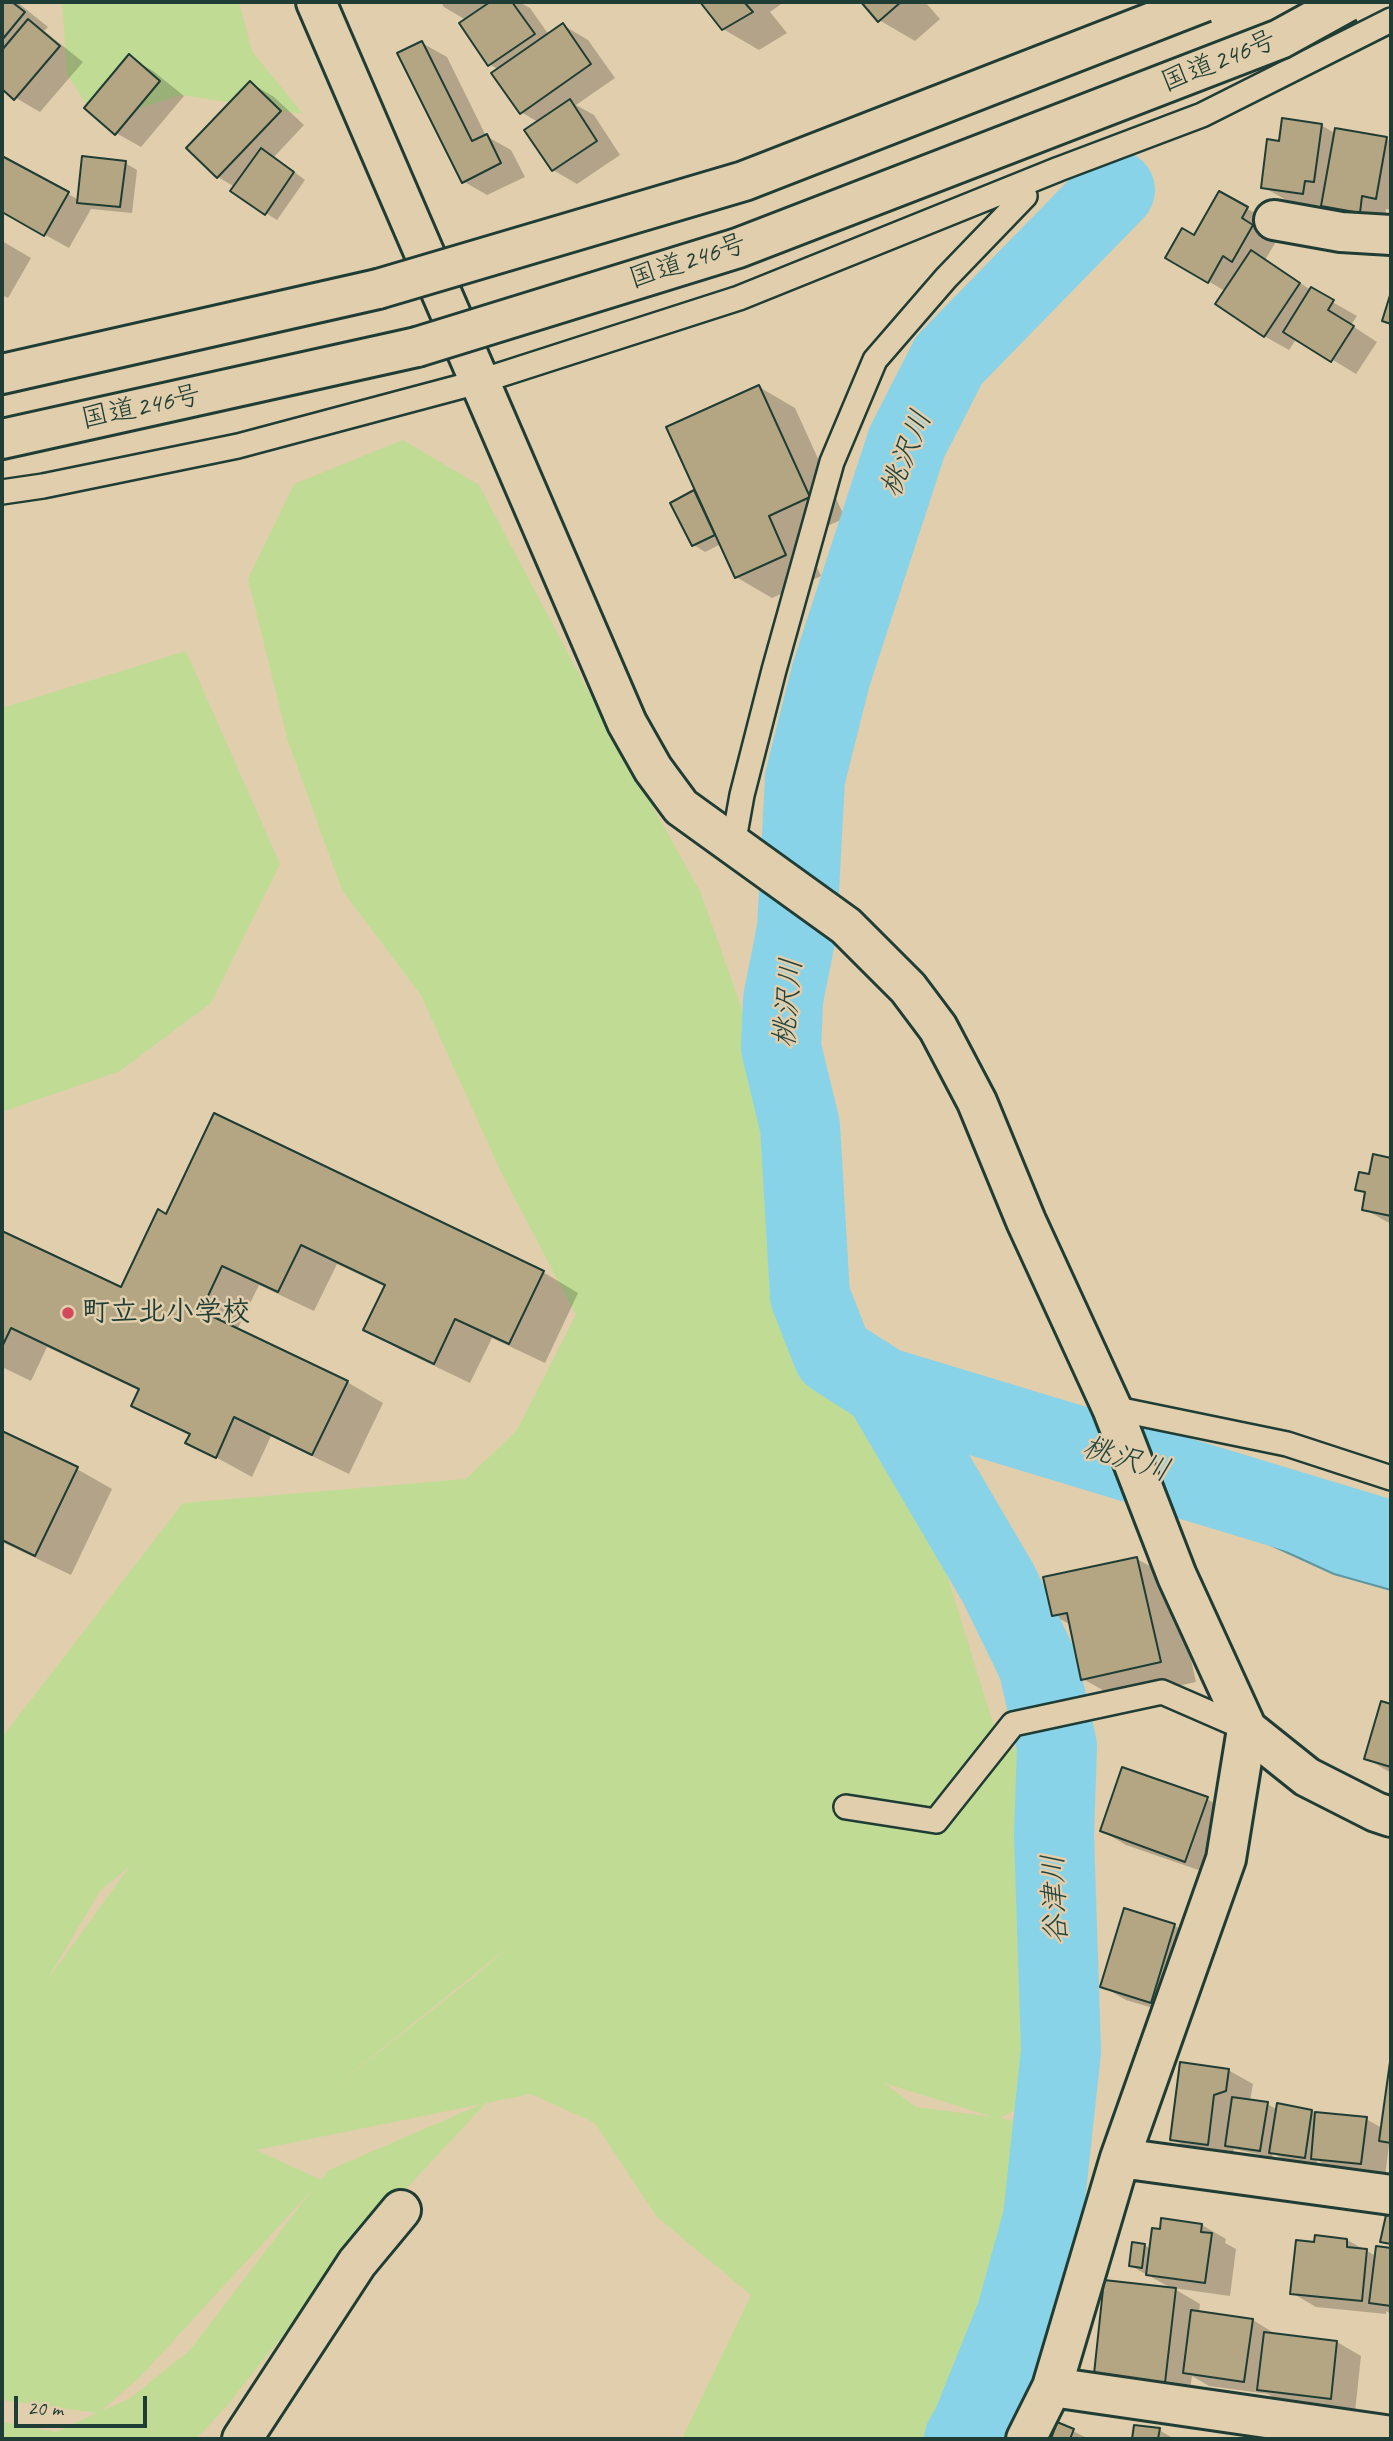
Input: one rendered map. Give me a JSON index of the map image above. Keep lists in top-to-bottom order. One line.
{"streets":{"main road":["国道246号"]},"water":["桃沢川","谷津川"],"places":["町立北小学校"],"scale_bar":"20 m"}
